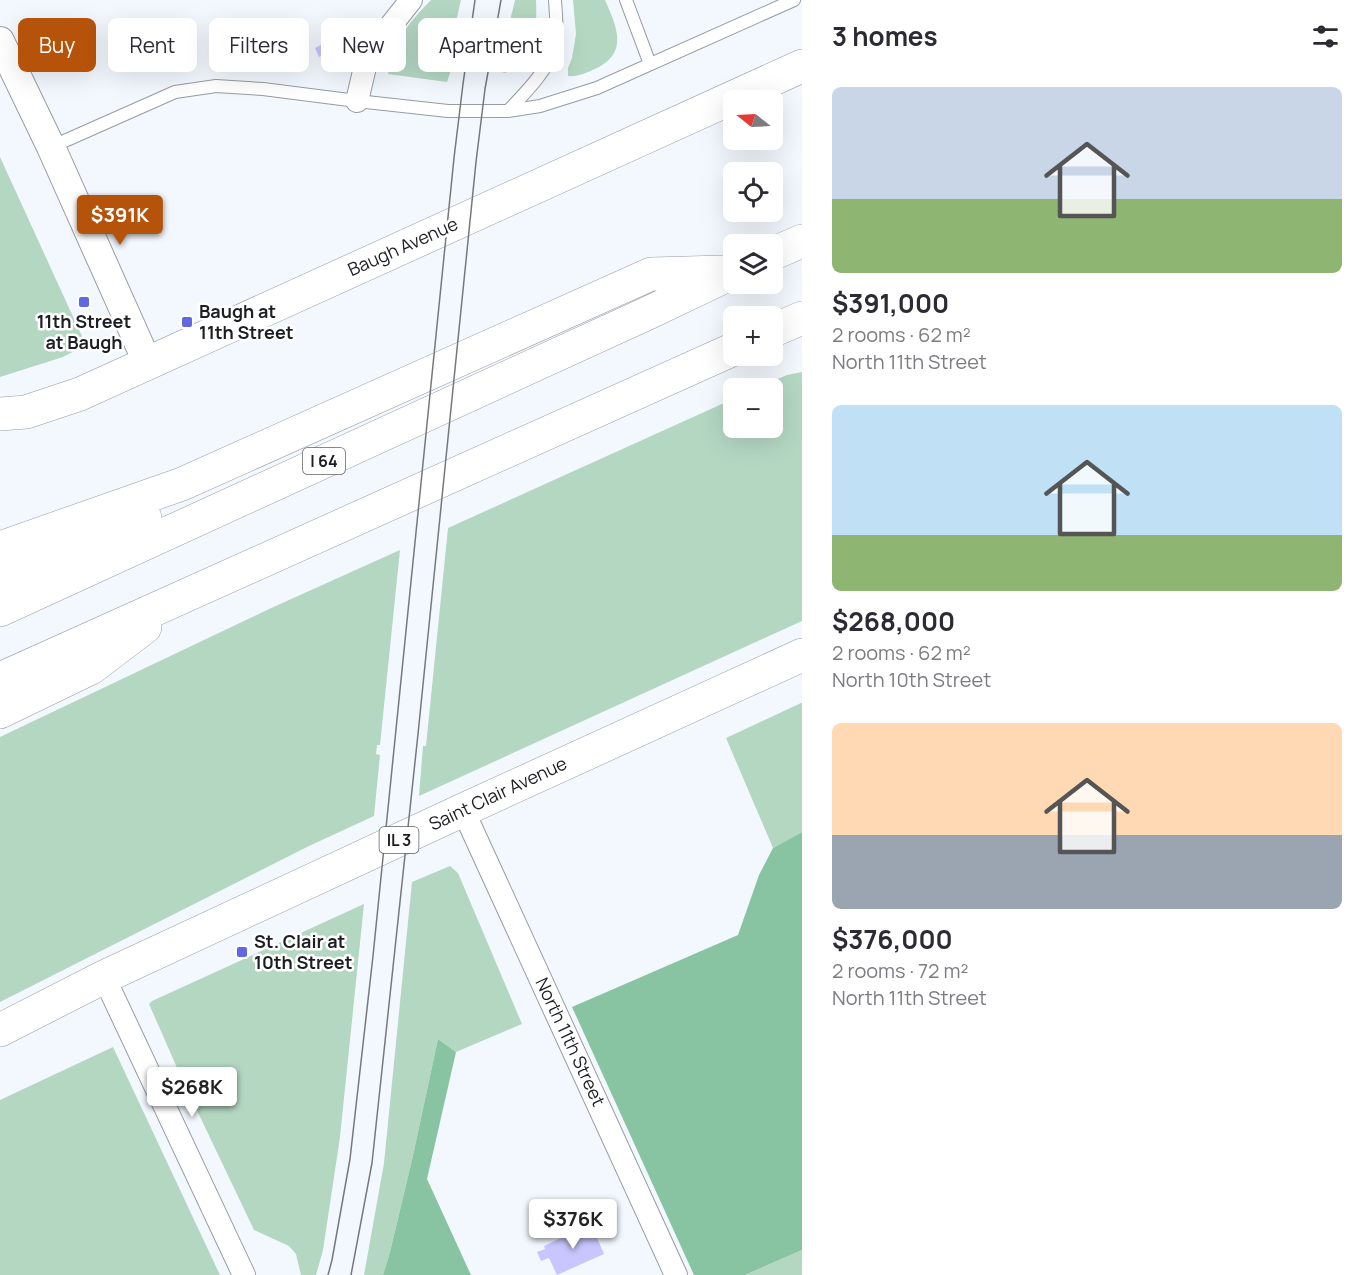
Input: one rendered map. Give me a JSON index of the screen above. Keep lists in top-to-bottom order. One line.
{"streets":{"main road":["Baugh Avenue","I 64","Saint Clair Avenue","IL 3"],"street":["North 11th Street"]},"crossings":[["Saint Clair Avenue","North 11th Street"]],"places":{"transit":["11th Street at Baugh","Baugh at 11th Street","St. Clair at 10th Street"]},"north":"left","page":{"heading":"3 homes","chip":["Buy","Rent","Filters","New","Apartment"],"list":[{"name":"$391,000","note":"2 rooms · 62 m² · North 11th Street"},{"name":"$268,000","note":"2 rooms · 62 m² · North 10th Street"},{"name":"$376,000","note":"2 rooms · 72 m² · North 11th Street"}],"map_buttons":["+","−"],"price":["$391K","$268K","$376K"]}}
